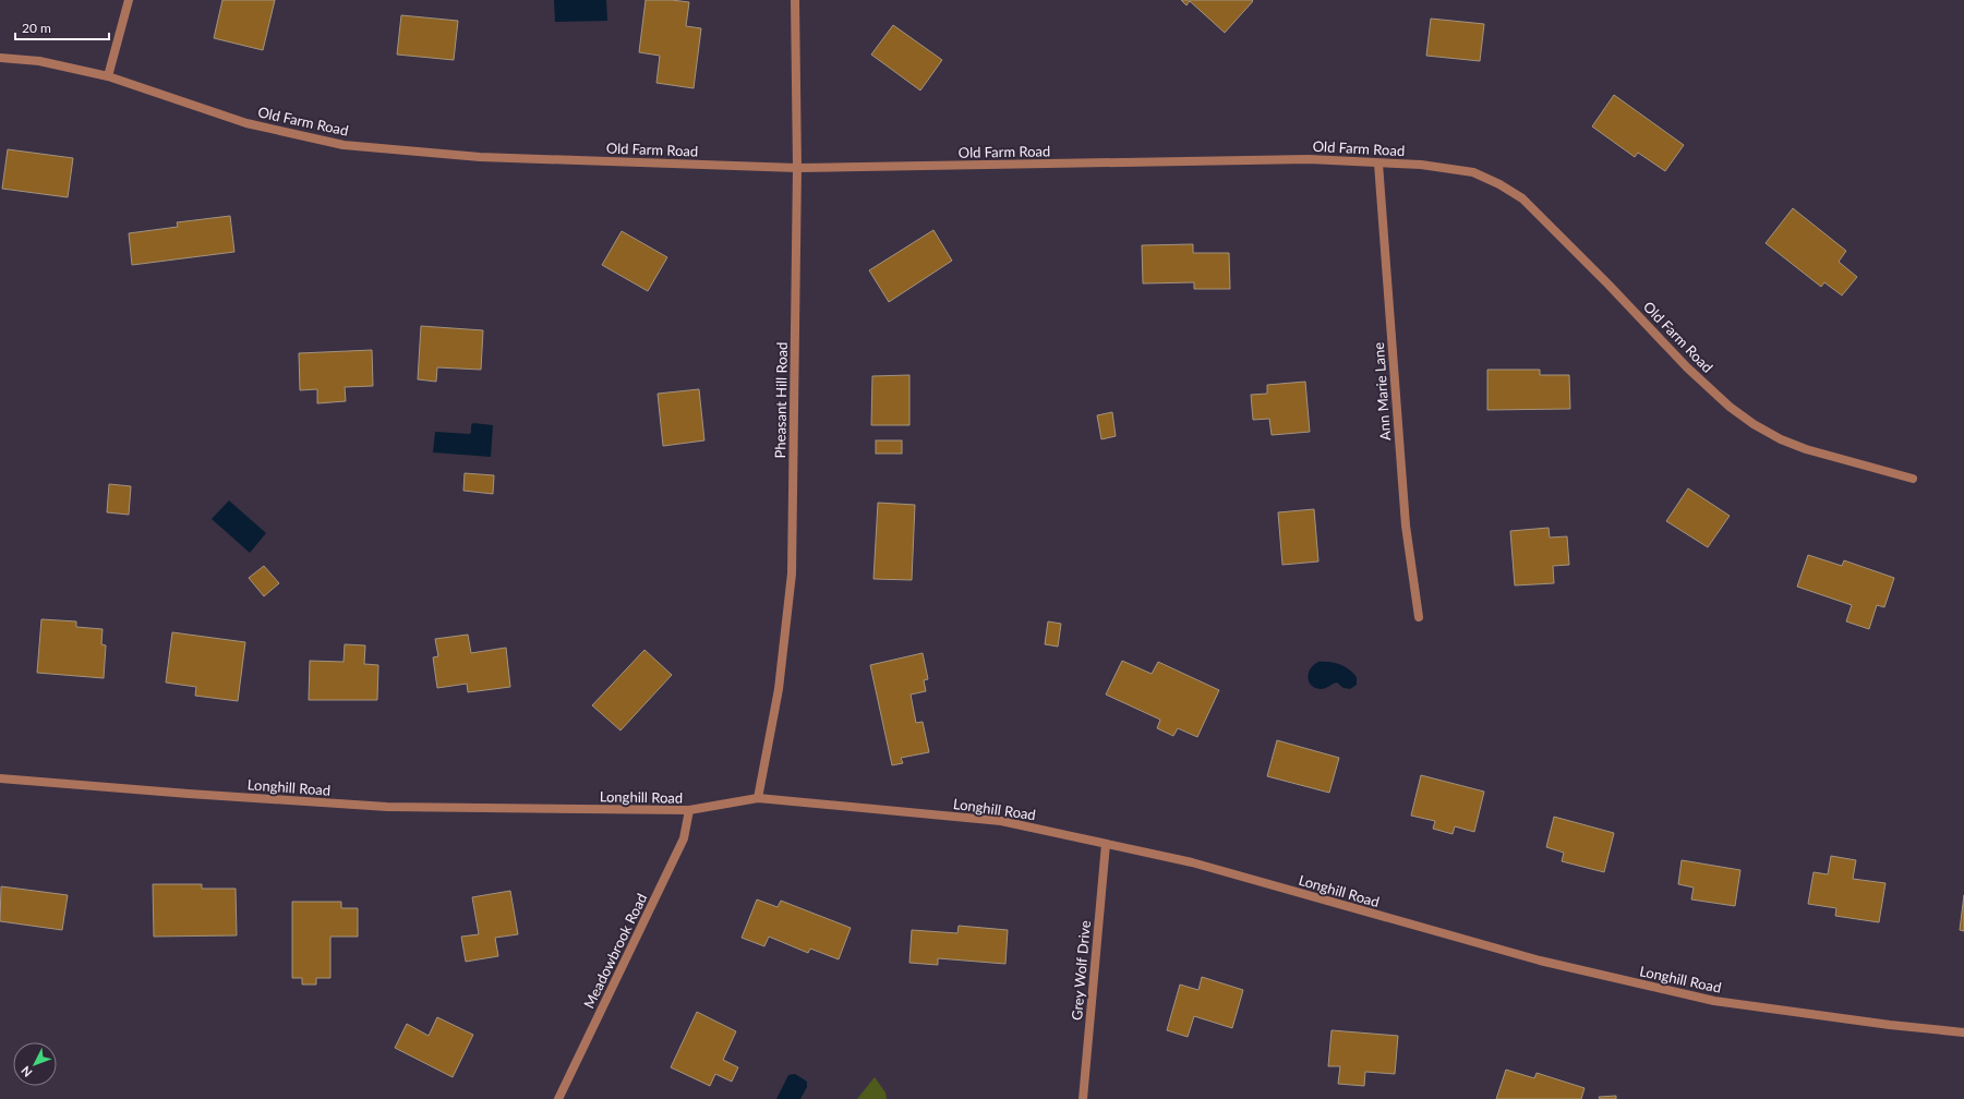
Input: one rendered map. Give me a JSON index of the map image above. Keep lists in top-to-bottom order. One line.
{"streets":{"street":["Old Farm Road","Ann Marie Lane","Pheasant Hill Road","Longhill Road","Meadowbrook Road","Grey Wolf Drive"]},"crossings":[["Old Farm Road","Ann Marie Lane"],["Old Farm Road","Pheasant Hill Road"],["Pheasant Hill Road","Longhill Road"],["Longhill Road","Meadowbrook Road"],["Longhill Road","Grey Wolf Drive"]],"scale_bar":"20 m","north":"bottom left"}
